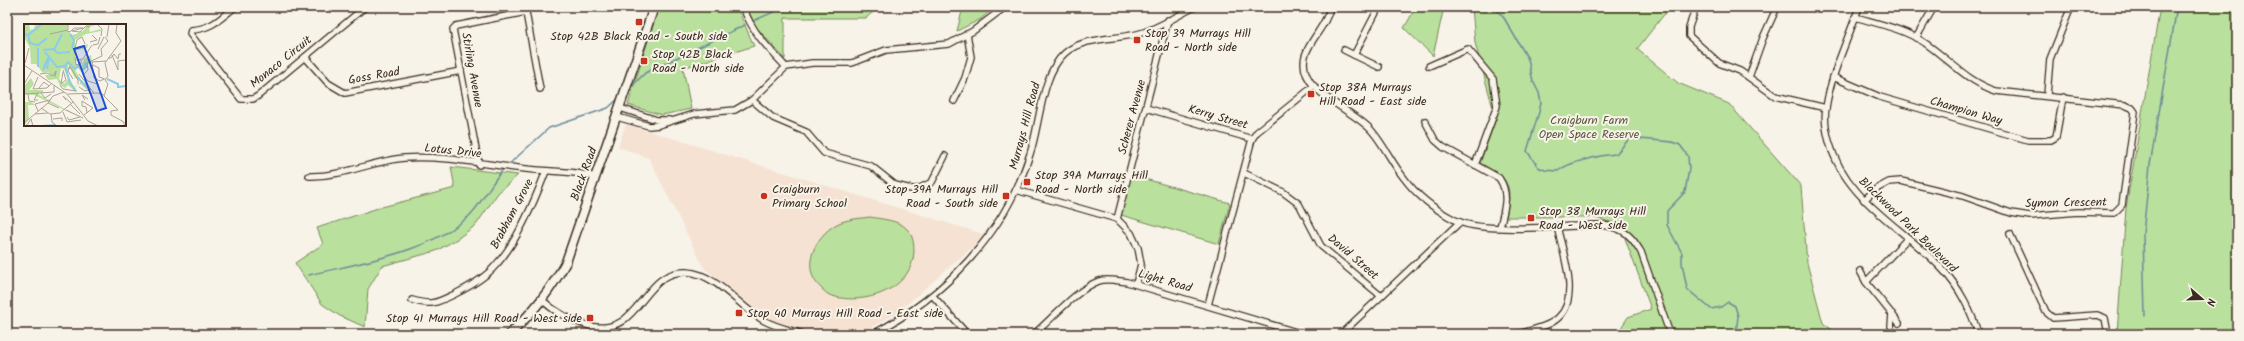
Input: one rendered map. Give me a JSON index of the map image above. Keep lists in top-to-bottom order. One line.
{"streets":{"main road":["Black Road"],"street":["Monaco Circuit","Stirling Avenue","Goss Road","Champion Way","Scherer Avenue","Kerry Street","Murrays Hill Road","Lotus Drive","Symon Crescent","Brabham Grove","Blackwood Park Boulevard","David Street","Light Road"]},"crossings":[["Monaco Circuit","Goss Road"],["Stirling Avenue","Goss Road"],["Stirling Avenue","Lotus Drive"],["Champion Way","Symon Crescent"],["Champion Way","Blackwood Park Boulevard"],["Scherer Avenue","Kerry Street"],["Scherer Avenue","Murrays Hill Road"],["Lotus Drive","Black Road"],["Lotus Drive","Brabham Grove"],["Symon Crescent","Blackwood Park Boulevard"]],"parks":["Craigburn Farm Open Space Reserve"],"places":{"transit":["Stop 42B Black Road - South side","Stop 39 Murrays Hill Road - North side","Stop 42B Black Road - North side","Stop 38A Murrays Hill Road - East side","Stop 39A Murrays Hill Road - North side","Stop 39A Murrays Hill Road - South side","Stop 38 Murrays Hill Road - West side","Stop 40 Murrays Hill Road - East side","Stop 41 Murrays Hill Road - West side"],"other":["Craigburn Primary School"]},"north":"right"}
